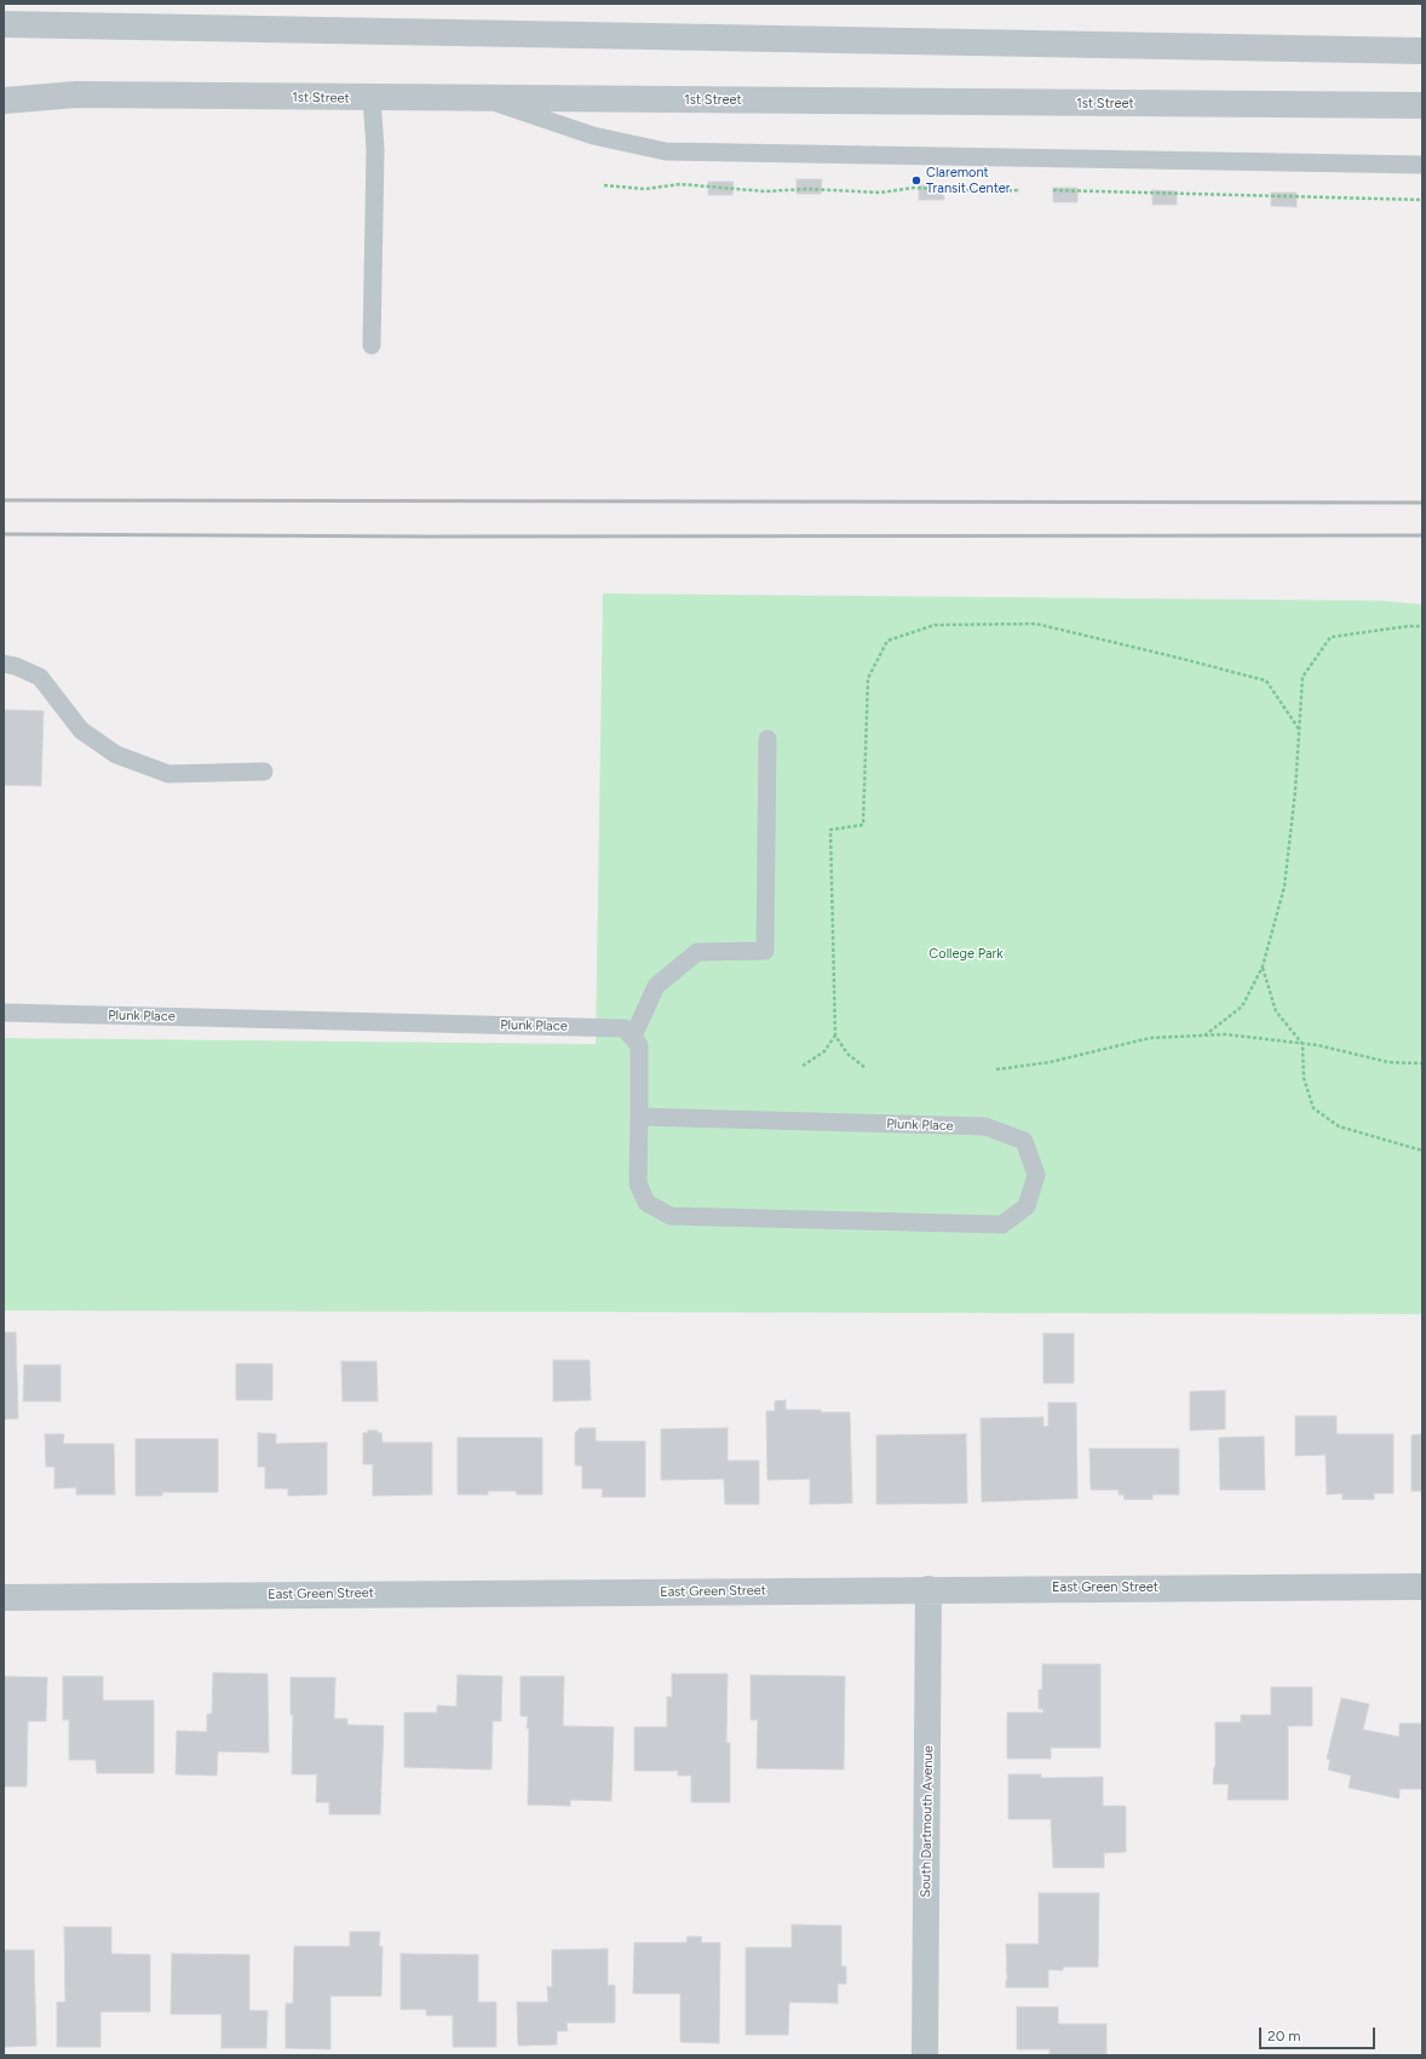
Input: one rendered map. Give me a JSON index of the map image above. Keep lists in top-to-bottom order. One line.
{"streets":{"street":["1st Street","East Green Street","South Dartmouth Avenue"],"lane":["Plunk Place"]},"crossings":[["East Green Street","South Dartmouth Avenue"]],"parks":["College Park"],"places":["Claremont Transit Center"],"scale_bar":"20 m"}
